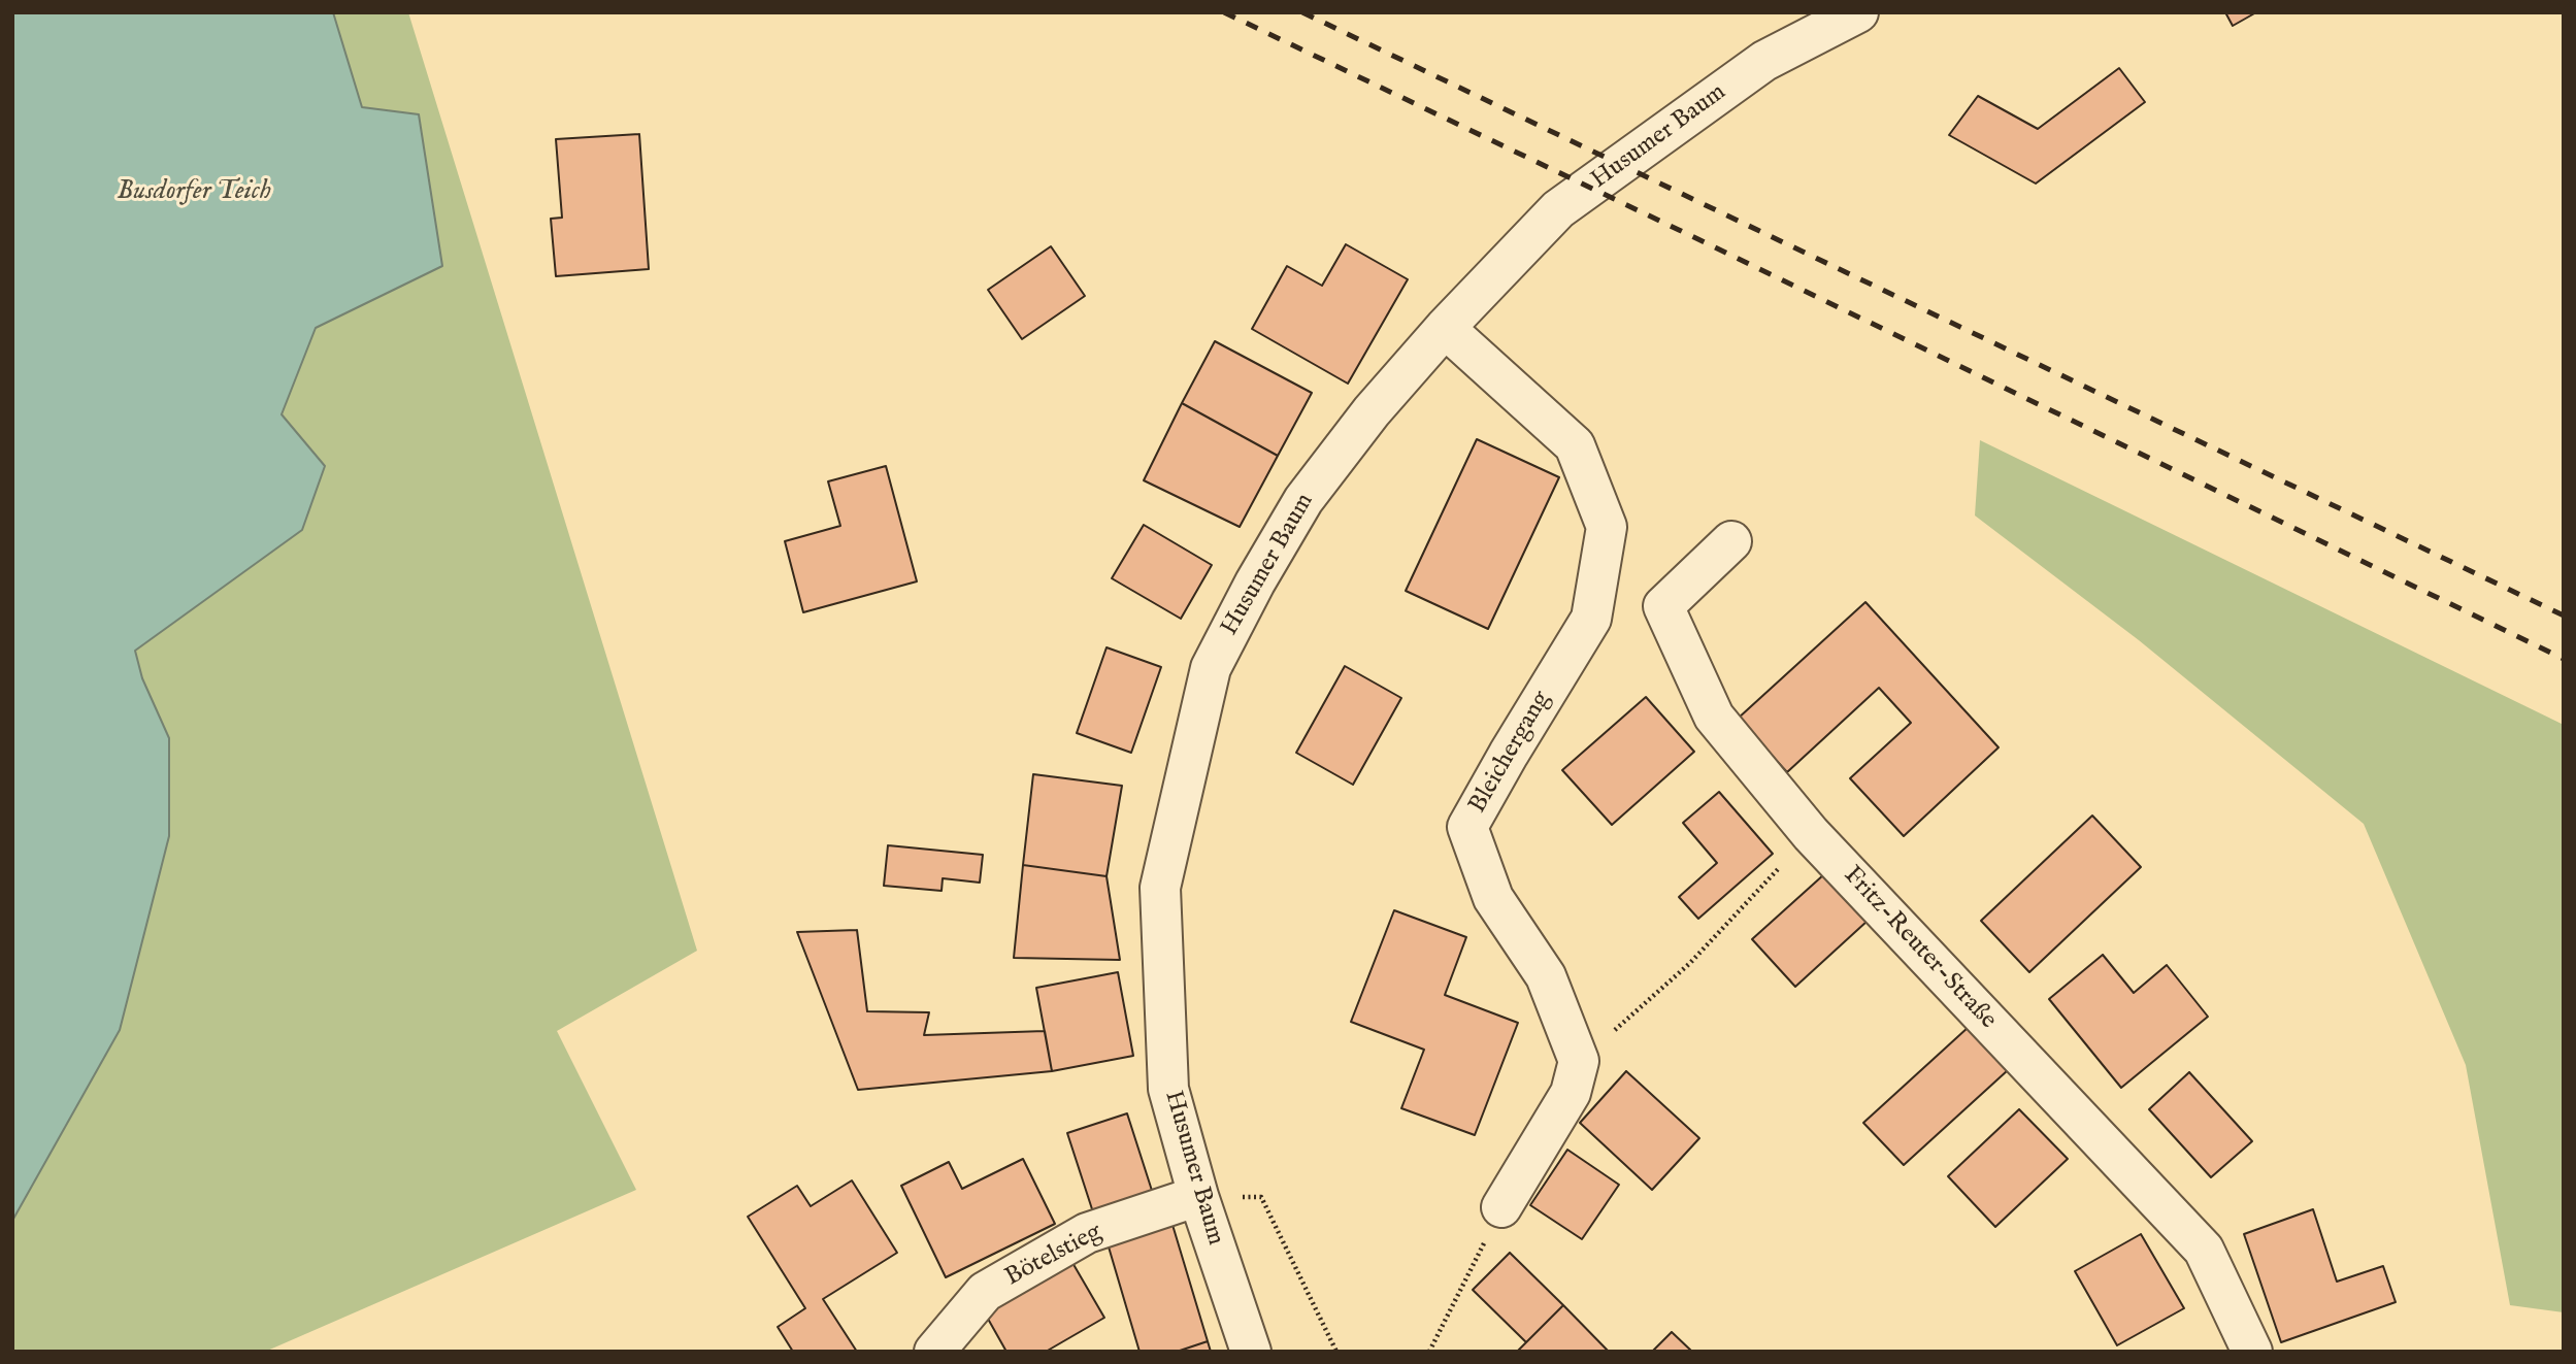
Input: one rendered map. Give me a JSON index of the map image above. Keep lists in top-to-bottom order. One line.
{"streets":{"street":["Husumer Baum","Bleichergang","Fritz-Reuter-Straße","Bötelstieg"]},"crossings":[["Husumer Baum","Bleichergang"],["Husumer Baum","Bötelstieg"]],"water":["Busdorfer Teich"]}
